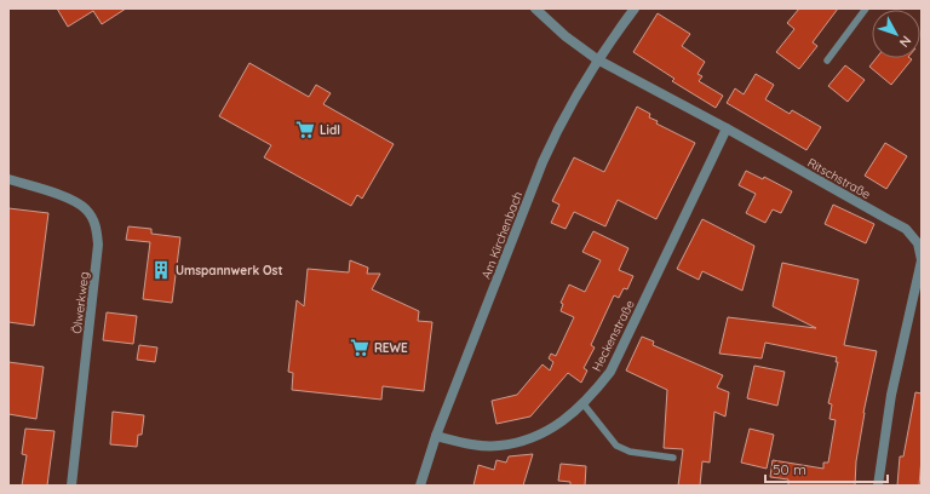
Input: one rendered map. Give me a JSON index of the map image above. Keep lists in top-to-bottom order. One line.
{"streets":{"street":["Ritschstraße","Am Kirchenbach","Ölwerkweg","Heckenstraße"]},"crossings":[["Ritschstraße","Am Kirchenbach"],["Ritschstraße","Heckenstraße"],["Am Kirchenbach","Heckenstraße"]],"places":{"supermarket":["Lidl","REWE"],"building":["Umspannwerk Ost"]},"scale_bar":"50 m","north":"bottom right"}
